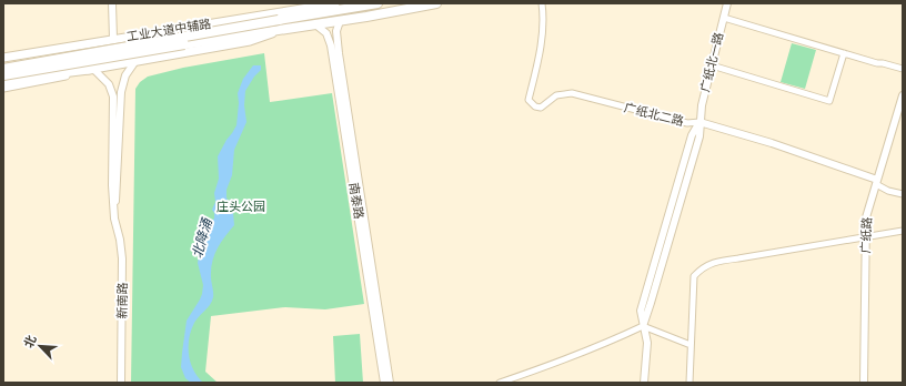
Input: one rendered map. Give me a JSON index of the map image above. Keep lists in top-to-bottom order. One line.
{"streets":{"main road":["工业大道中辅路"],"street":["广纸北一路","广纸北二路","南泰路","广纸路","新南路"]},"crossings":[["工业大道中辅路","新南路"],["广纸北一路","广纸北二路"],["广纸北二路","广纸路"]],"water":["北降涌"],"parks":["庄头公园"],"north":"top left"}
